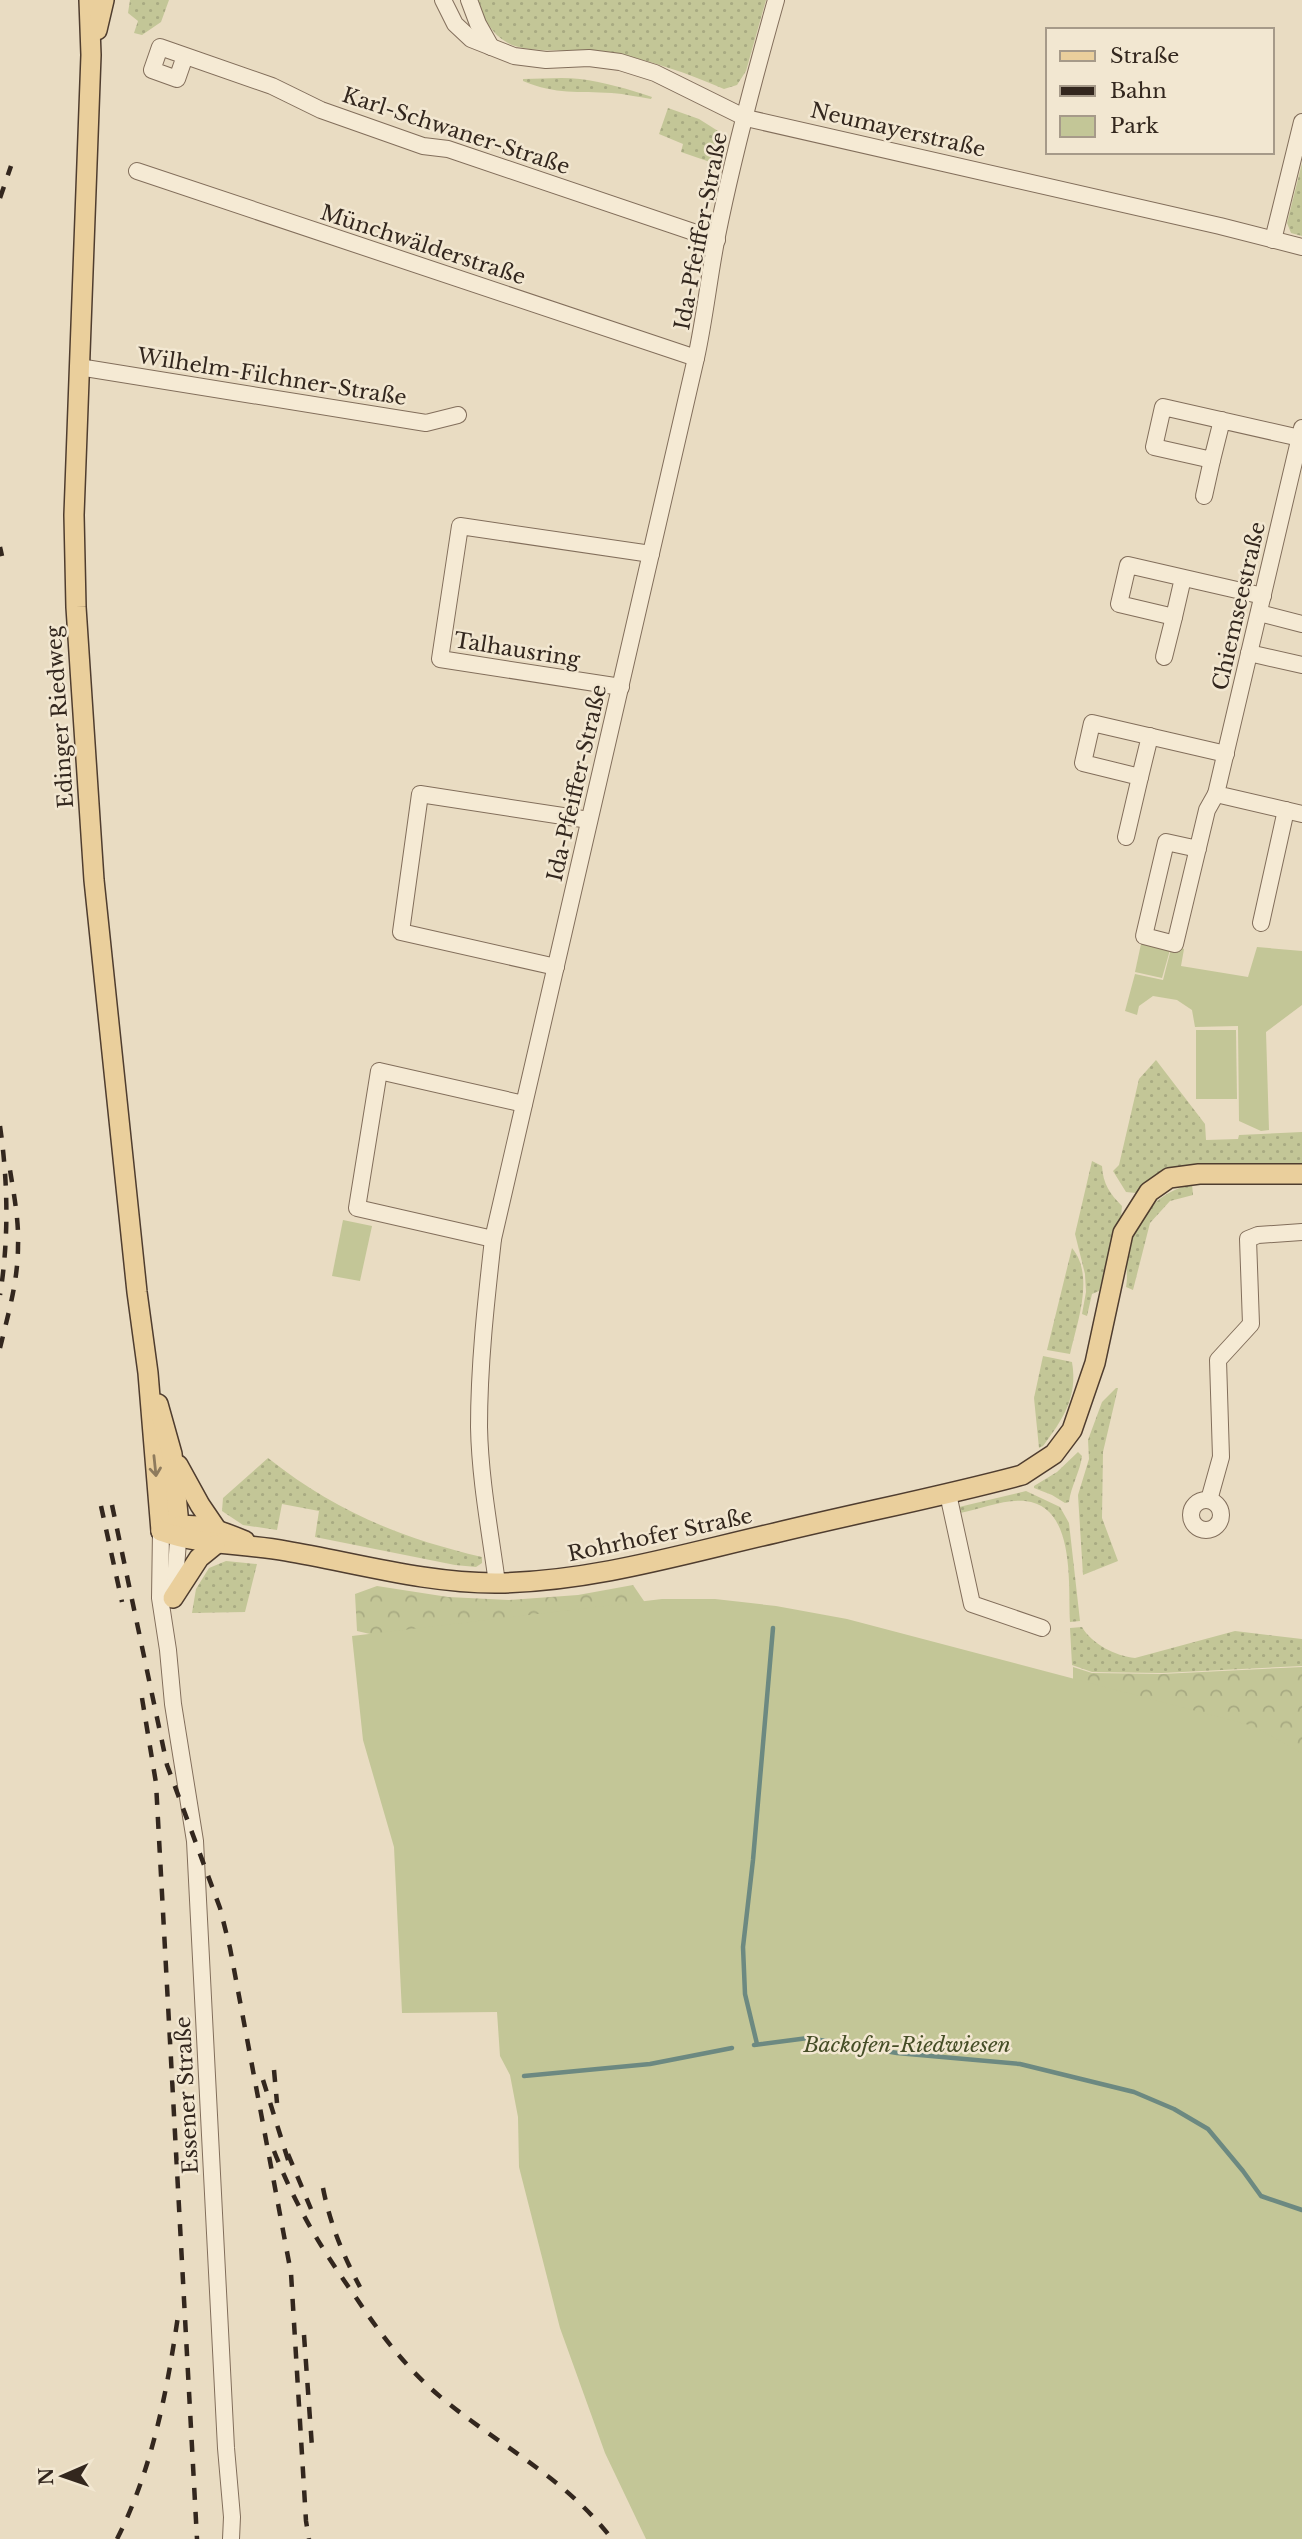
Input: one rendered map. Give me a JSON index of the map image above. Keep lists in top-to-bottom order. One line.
{"streets":{"main road":["Edinger Riedweg","Rohrhofer Straße"],"street":["Neumayerstraße","Karl-Schwaner-Straße","Ida-Pfeiffer-Straße","Münchwälderstraße","Wilhelm-Filchner-Straße","Chiemseestraße","Talhausring","Essener Straße"]},"crossings":[["Neumayerstraße","Ida-Pfeiffer-Straße"],["Karl-Schwaner-Straße","Ida-Pfeiffer-Straße"],["Ida-Pfeiffer-Straße","Münchwälderstraße"],["Ida-Pfeiffer-Straße","Talhausring"],["Ida-Pfeiffer-Straße","Rohrhofer Straße"],["Wilhelm-Filchner-Straße","Edinger Riedweg"],["Edinger Riedweg","Rohrhofer Straße"],["Edinger Riedweg","Essener Straße"],["Rohrhofer Straße","Essener Straße"]],"parks":["Backofen-Riedwiesen"],"legend":["Straße","Bahn","Park"],"north":"left"}
